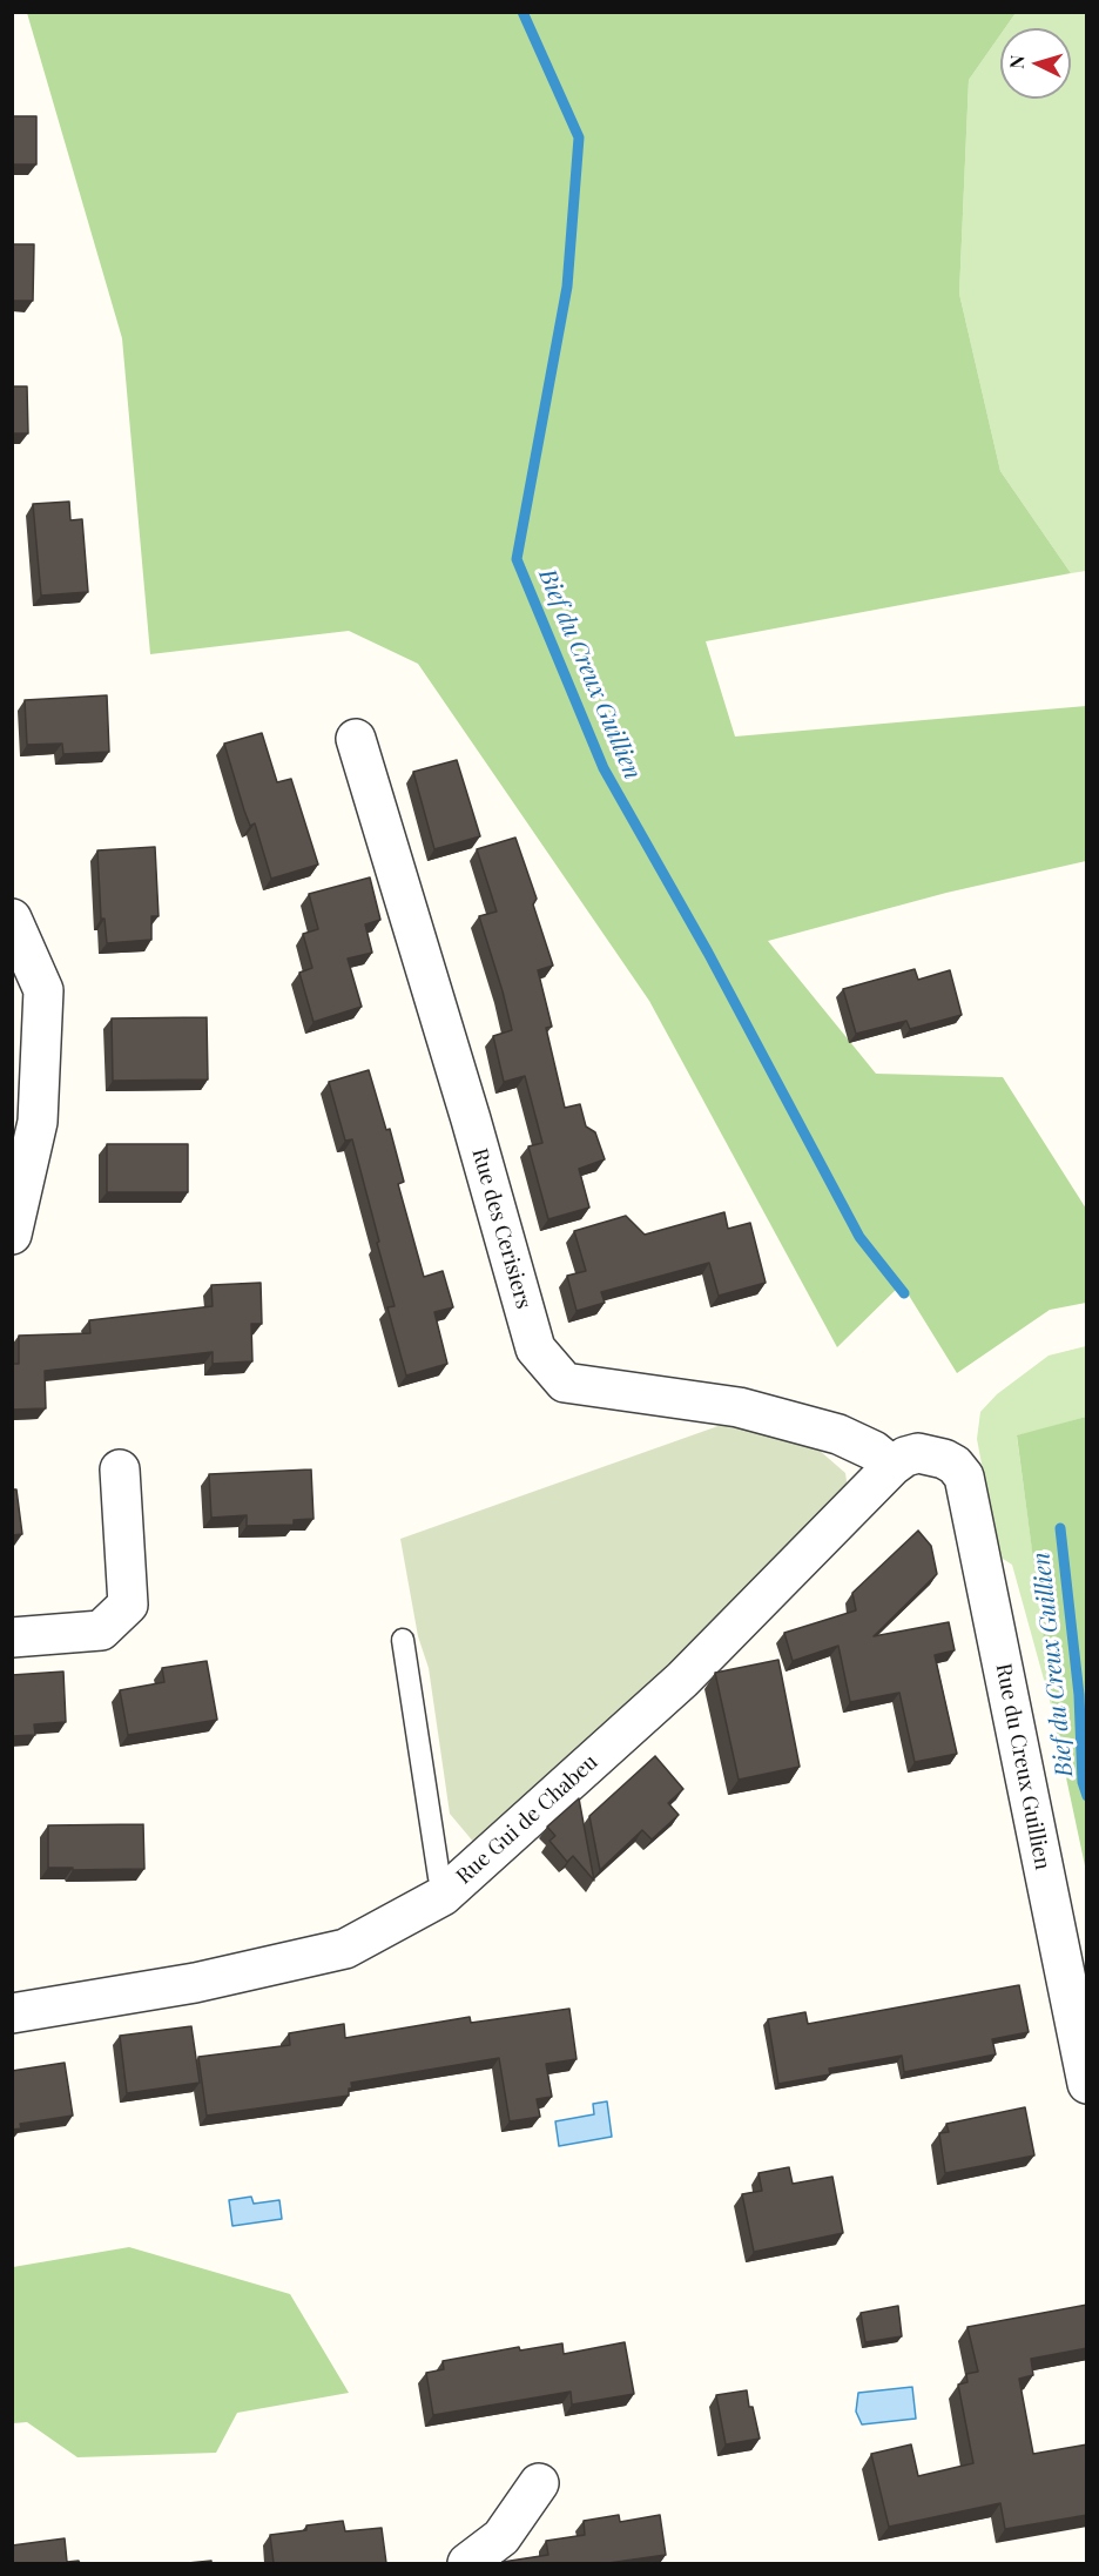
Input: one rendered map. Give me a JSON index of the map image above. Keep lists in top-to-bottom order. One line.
{"streets":{"street":["Rue des Cerisiers","Rue du Creux Guillien","Rue Gui de Chabeu"]},"crossings":[["Rue des Cerisiers","Rue Gui de Chabeu"],["Rue du Creux Guillien","Rue Gui de Chabeu"]],"water":["Bief du Creux Guillien"],"north":"left"}
